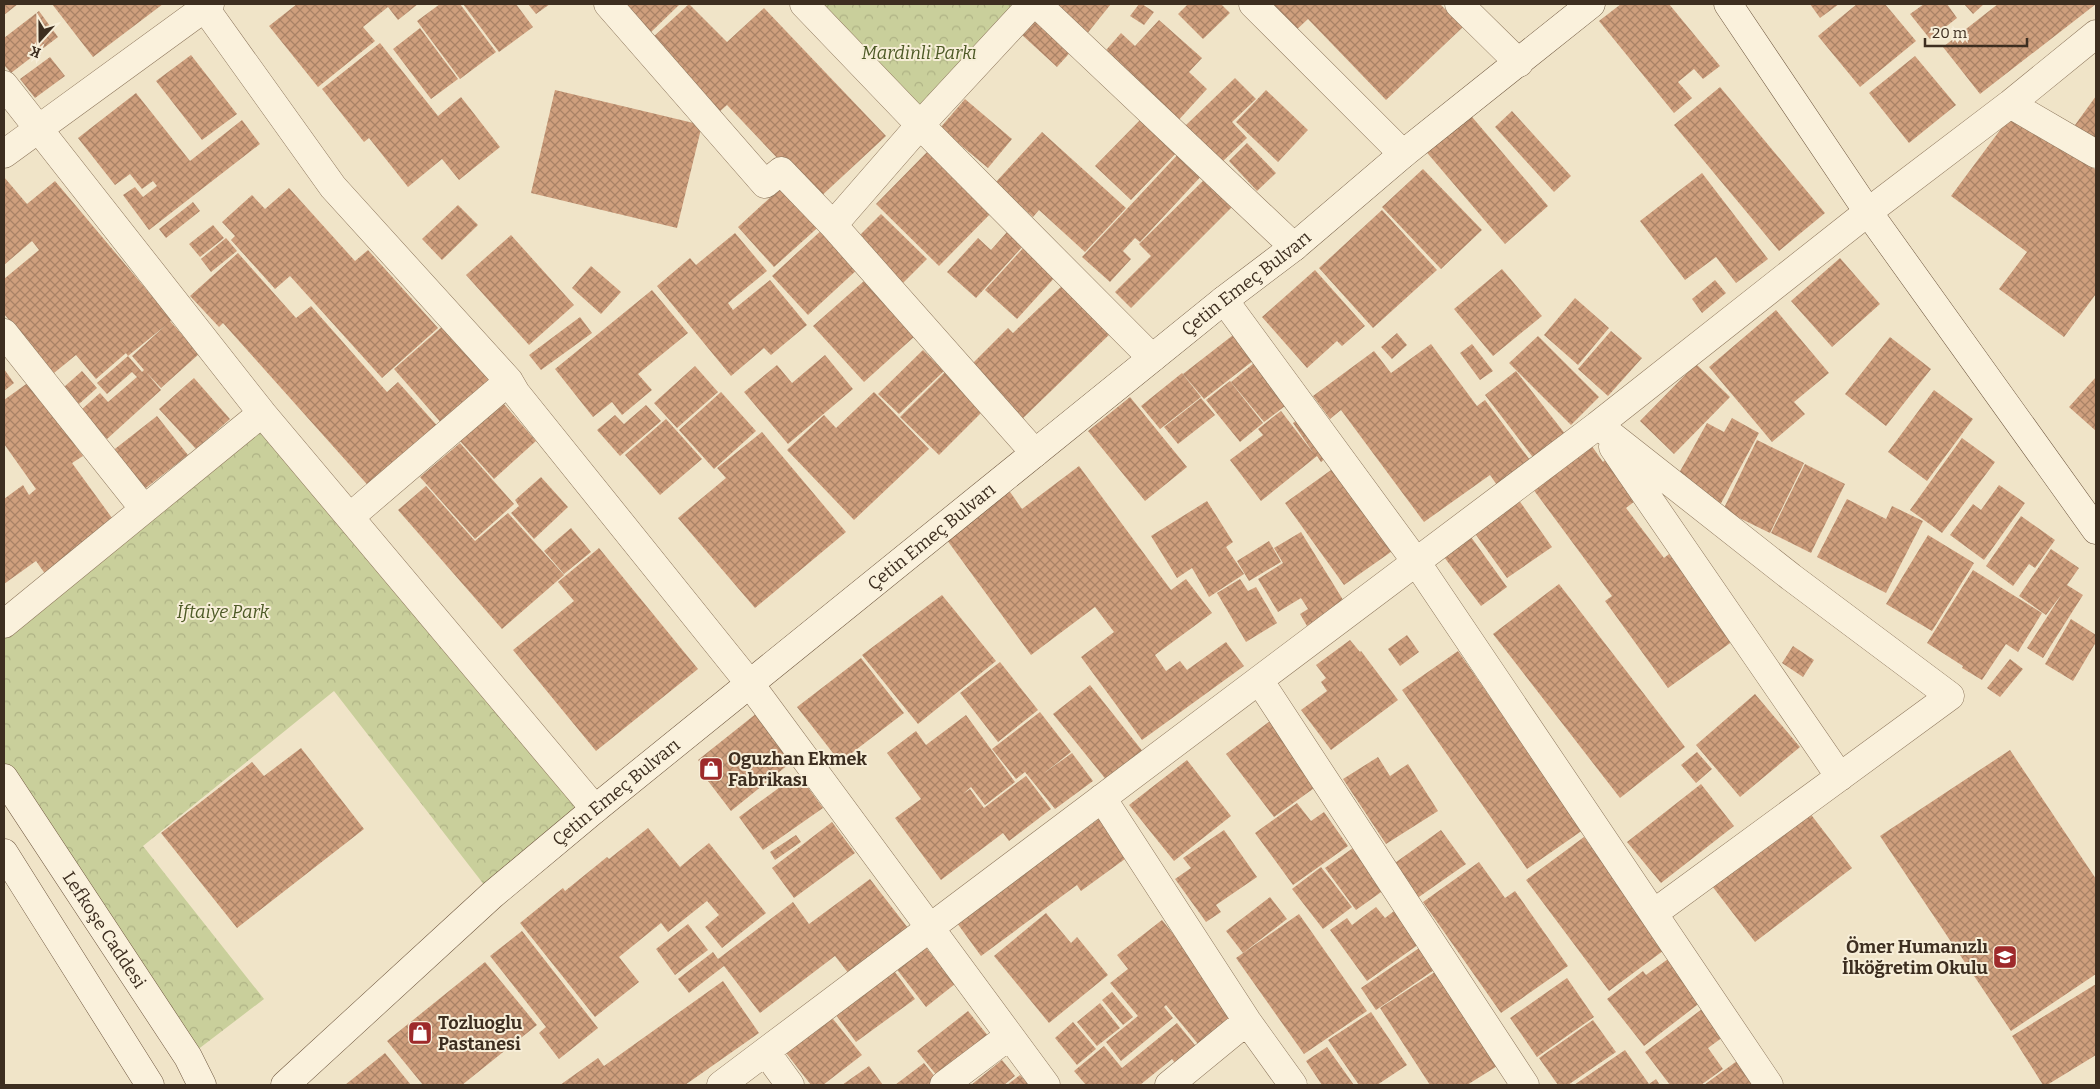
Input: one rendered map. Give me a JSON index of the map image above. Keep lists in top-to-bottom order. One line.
{"streets":{"street":["Çetin Emeç Bulvarı","Lefkoşe Caddesi"]},"parks":["Mardinli Parkı","İftaiye Park"],"places":{"shop":["Oguzhan Ekmek Fabrikası","Tozluoglu Pastanesi"],"school or university":["Ömer Humanızlı İlköğretim Okulu"]},"scale_bar":"20 m","north":"bottom"}
